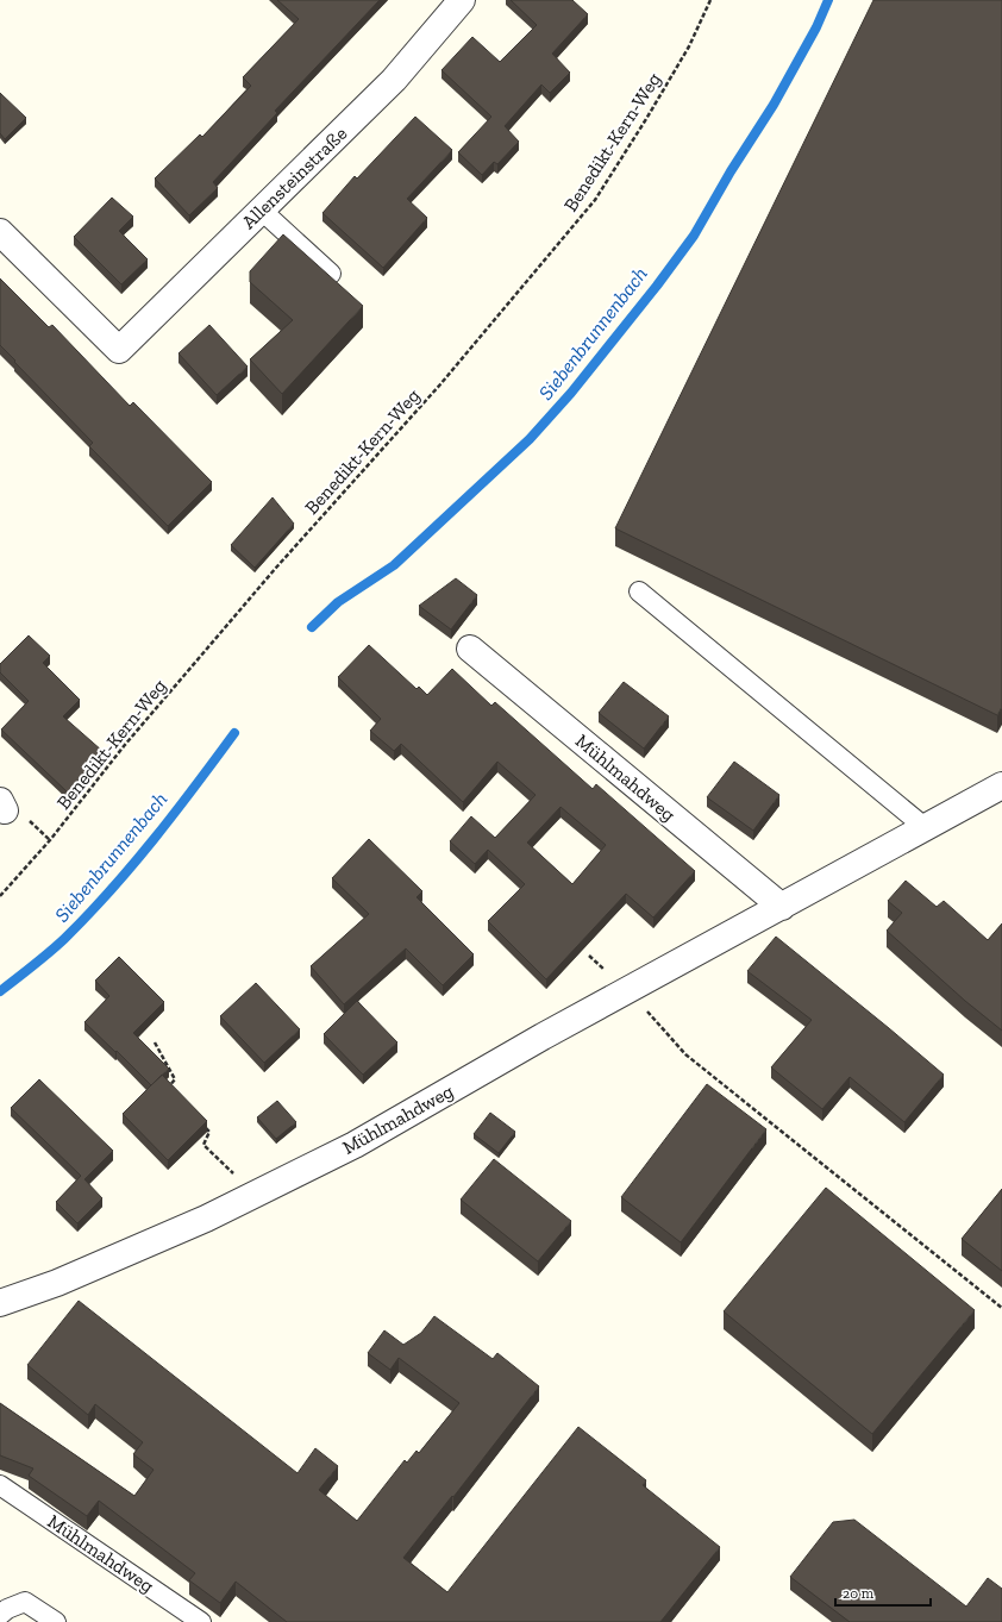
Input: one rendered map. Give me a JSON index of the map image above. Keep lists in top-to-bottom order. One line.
{"streets":{"street":["Allensteinstraße","Mühlmahdweg"],"path":["Benedikt-Kern-Weg"]},"water":["Siebenbrunnenbach"],"scale_bar":"20 m"}
